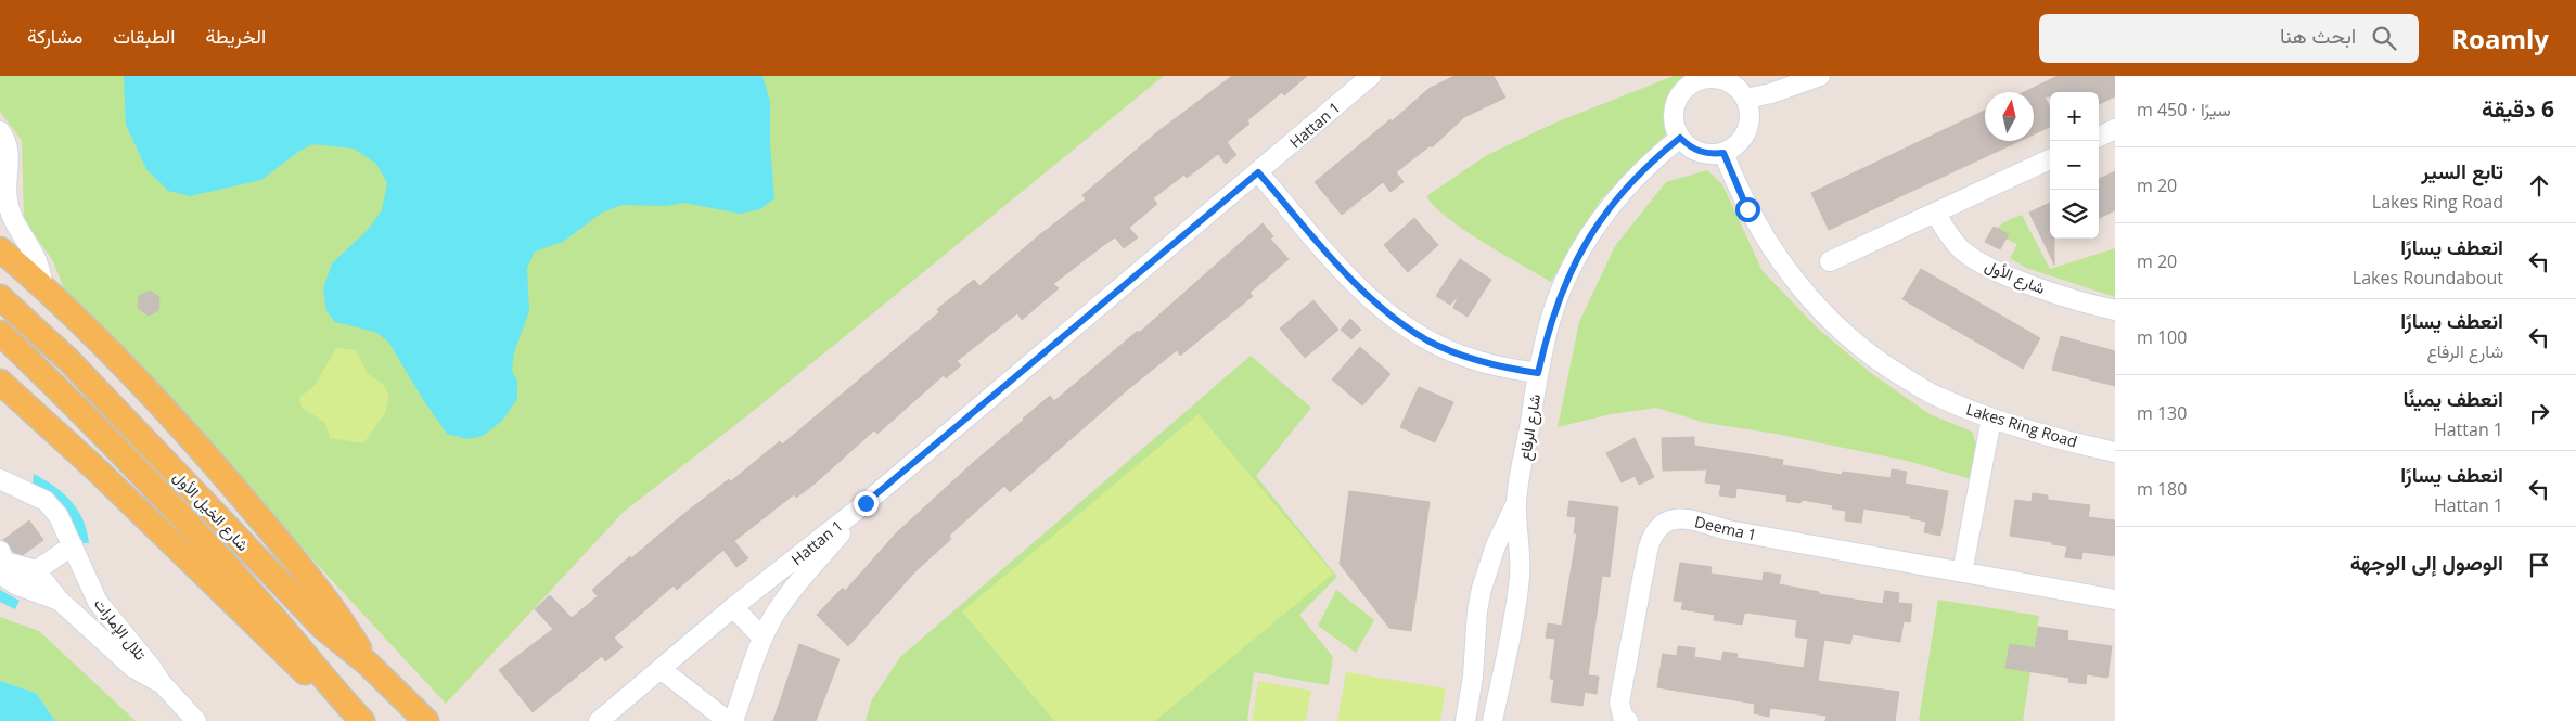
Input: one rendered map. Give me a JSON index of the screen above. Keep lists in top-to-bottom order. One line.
{"streets":{"main road":["شارع الخيل الأول"],"street":["Hattan 1","شارع الأول","Lakes Ring Road","شارع الرفاع","Deema 1","تلال الإمارات"]},"crossings":[["Lakes Ring Road","شارع الرفاع"]],"north":"top","page":{"header":"Roamly","search":"ابحث هنا","nav":["الخريطة","الطبقات","مشاركة"],"heading":["6 دقيقة","سيرًا · 450 m"],"map_buttons":["+","−"],"list":[["تابع السير","Lakes Ring Road","20 m"],["انعطف يسارًا","Lakes Roundabout","20 m"],["انعطف يسارًا","شارع الرفاع","100 m"],["انعطف يمينًا","Hattan 1","130 m"],["انعطف يسارًا","Hattan 1","180 m"],"الوصول إلى الوجهة"]}}
